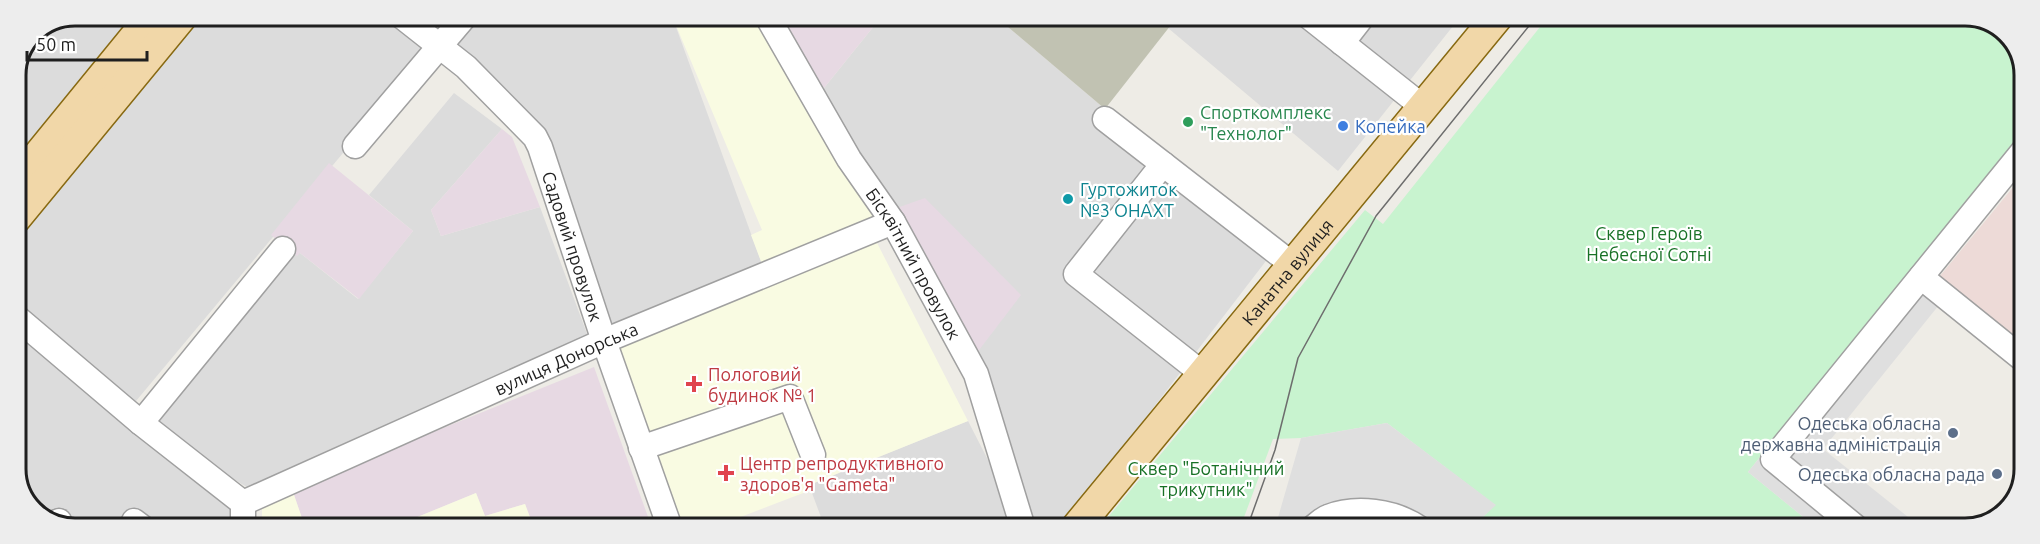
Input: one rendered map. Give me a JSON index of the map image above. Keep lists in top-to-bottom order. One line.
{"streets":{"main road":["Канатна вулиця"],"street":["Садовий провулок","Бісквітний провулок","вулиця Донорська"]},"crossings":[["Садовий провулок","вулиця Донорська"],["Бісквітний провулок","вулиця Донорська"]],"parks":["Сквер Героїв Небесної Сотні","Сквер \"Ботанічний трикутник\""],"places":{"other":["Спорткомплекс \"Технолог\"","Копейка","Гуртожиток №3 ОНАХТ","Одеська обласна державна адміністрація","Одеська обласна рада"],"health":["Пологовий будинок № 1","Центр репродуктивного здоров'я \"Gameta\""]},"scale_bar":"50 m"}
